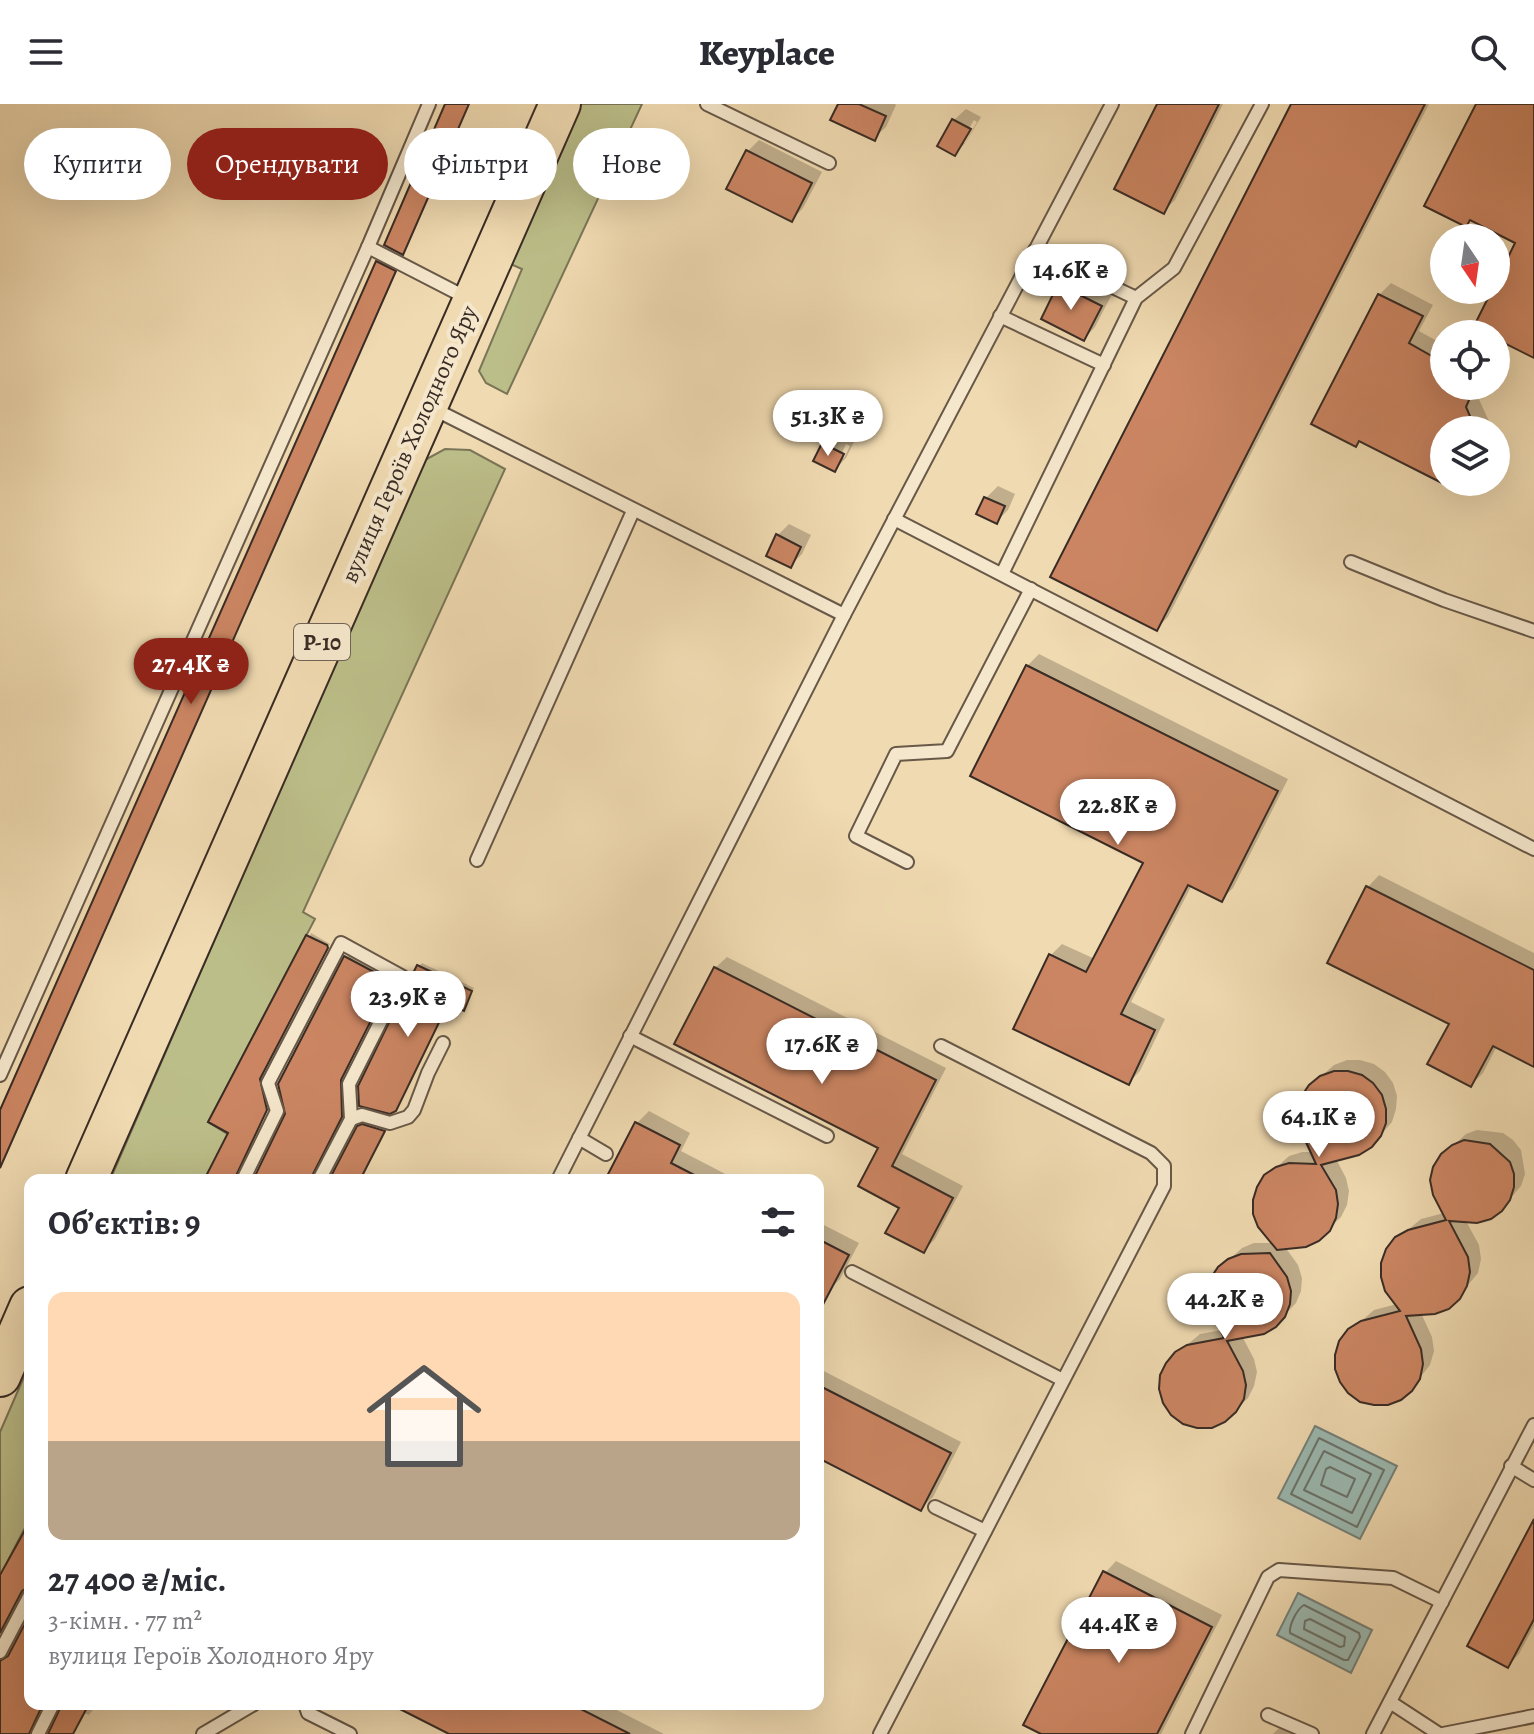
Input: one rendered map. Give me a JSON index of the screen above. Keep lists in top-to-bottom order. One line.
{"streets":{"main road":["вулиця Героїв Холодного Яру","Р-10"]},"north":"bottom","page":{"header":"Keyplace","chip":["Купити","Орендувати","Фільтри","Нове"],"price":["14.6K ₴","51.3K ₴","27.4K ₴","22.8K ₴","23.9K ₴","17.6K ₴","64.1K ₴","44.2K ₴","44.4K ₴"],"heading":"Об’єктів: 9","list":[{"name":"27 400 ₴/міс.","note":"3-кімн. · 77 m² · вулиця Героїв Холодного Яру"}]}}
